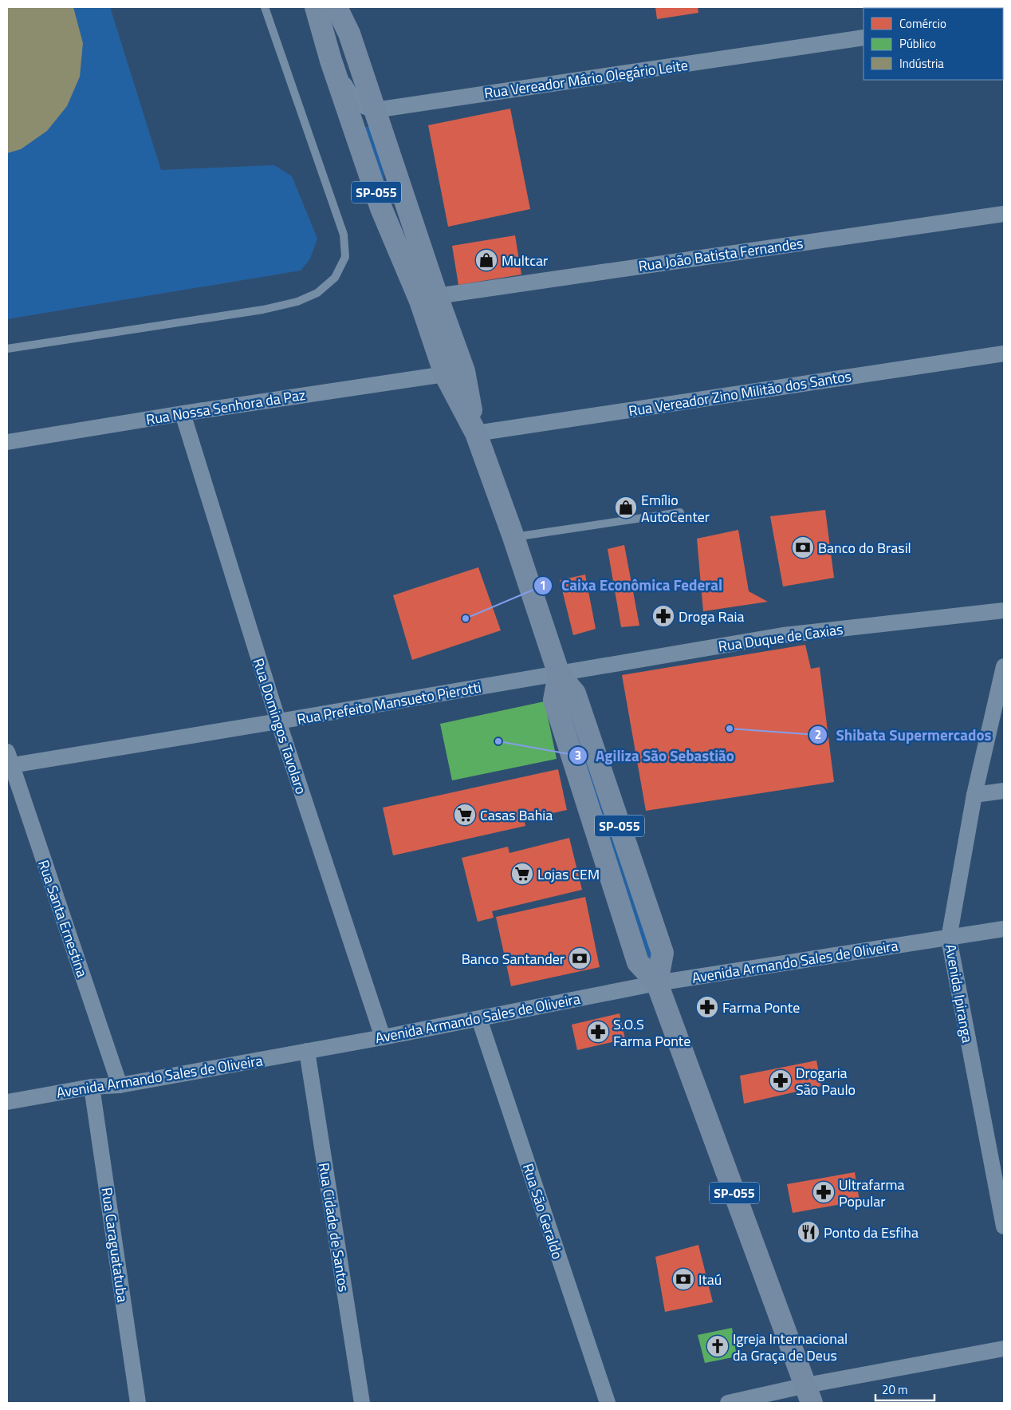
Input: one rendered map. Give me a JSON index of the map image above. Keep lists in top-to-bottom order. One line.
{"streets":{"main road":["SP-055"],"street":["Rua Vereador Mário Olegário Leite","Rua João Batista Fernandes","Rua Vereador Zino Militão dos Santos","Rua Nossa Senhora da Paz","Rua Duque de Caxias","Rua Prefeito Mansueto Pierotti","Rua Domingos Tavolaro","Rua Santa Ernestina","Avenida Armando Sales de Oliveira","Avenida Ipiranga","Rua São Geraldo","Rua Cidade de Santos","Rua Caraguatatuba"]},"crossings":[["Rua Vereador Mário Olegário Leite","SP-055"],["SP-055","Rua João Batista Fernandes"],["SP-055","Rua Vereador Zino Militão dos Santos"],["SP-055","Rua Nossa Senhora da Paz"],["SP-055","Rua Duque de Caxias"],["SP-055","Rua Prefeito Mansueto Pierotti"],["SP-055","Avenida Armando Sales de Oliveira"],["Rua Nossa Senhora da Paz","Rua Domingos Tavolaro"],["Rua Duque de Caxias","Rua Prefeito Mansueto Pierotti"],["Rua Prefeito Mansueto Pierotti","Rua Domingos Tavolaro"],["Rua Prefeito Mansueto Pierotti","Rua Santa Ernestina"],["Rua Domingos Tavolaro","Avenida Armando Sales de Oliveira"],["Rua Santa Ernestina","Avenida Armando Sales de Oliveira"],["Avenida Armando Sales de Oliveira","Avenida Ipiranga"],["Avenida Armando Sales de Oliveira","Rua São Geraldo"],["Avenida Armando Sales de Oliveira","Rua Cidade de Santos"],["Avenida Armando Sales de Oliveira","Rua Caraguatatuba"]],"places":{"shop":["Multcar","Emílio AutoCenter"],"bank":["Banco do Brasil","Banco Santander","Itaú"],"pharmacy":["Droga Raia","Farma Ponte","S.O.S Farma Ponte","Drogaria São Paulo","Ultrafarma Popular"],"other":["Caixa Econômica Federal","Shibata Supermercados","Agiliza São Sebastião"],"supermarket":["Casas Bahia","Lojas CEM"],"restaurant":["Ponto da Esfiha"],"church":["Igreja Internacional da Graça de Deus"]},"legend":["Comércio","Público","Indústria"],"scale_bar":"20 m"}
